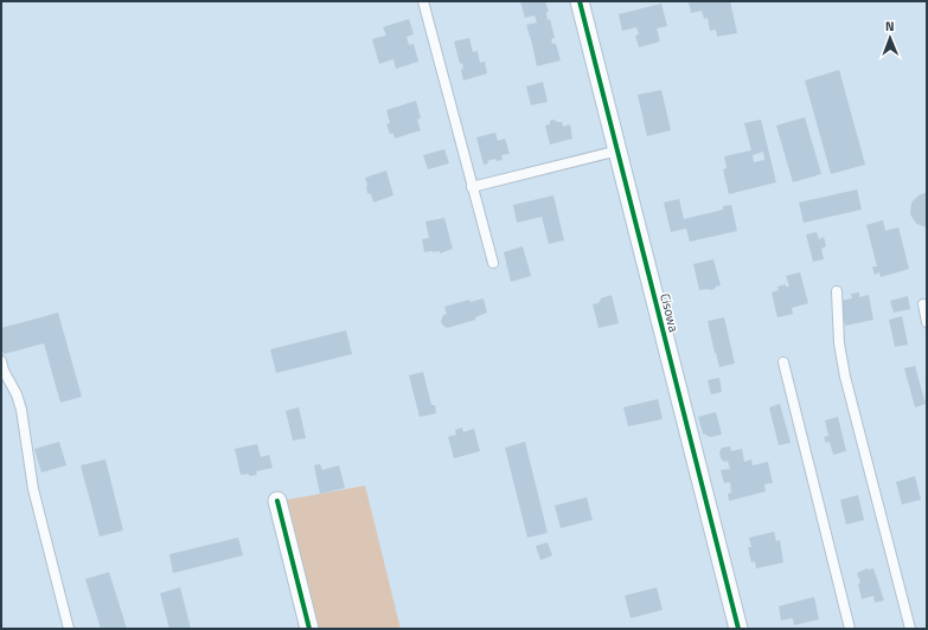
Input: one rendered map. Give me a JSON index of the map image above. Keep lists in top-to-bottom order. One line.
{"streets":{"street":["Cisowa"]},"north":"top"}
